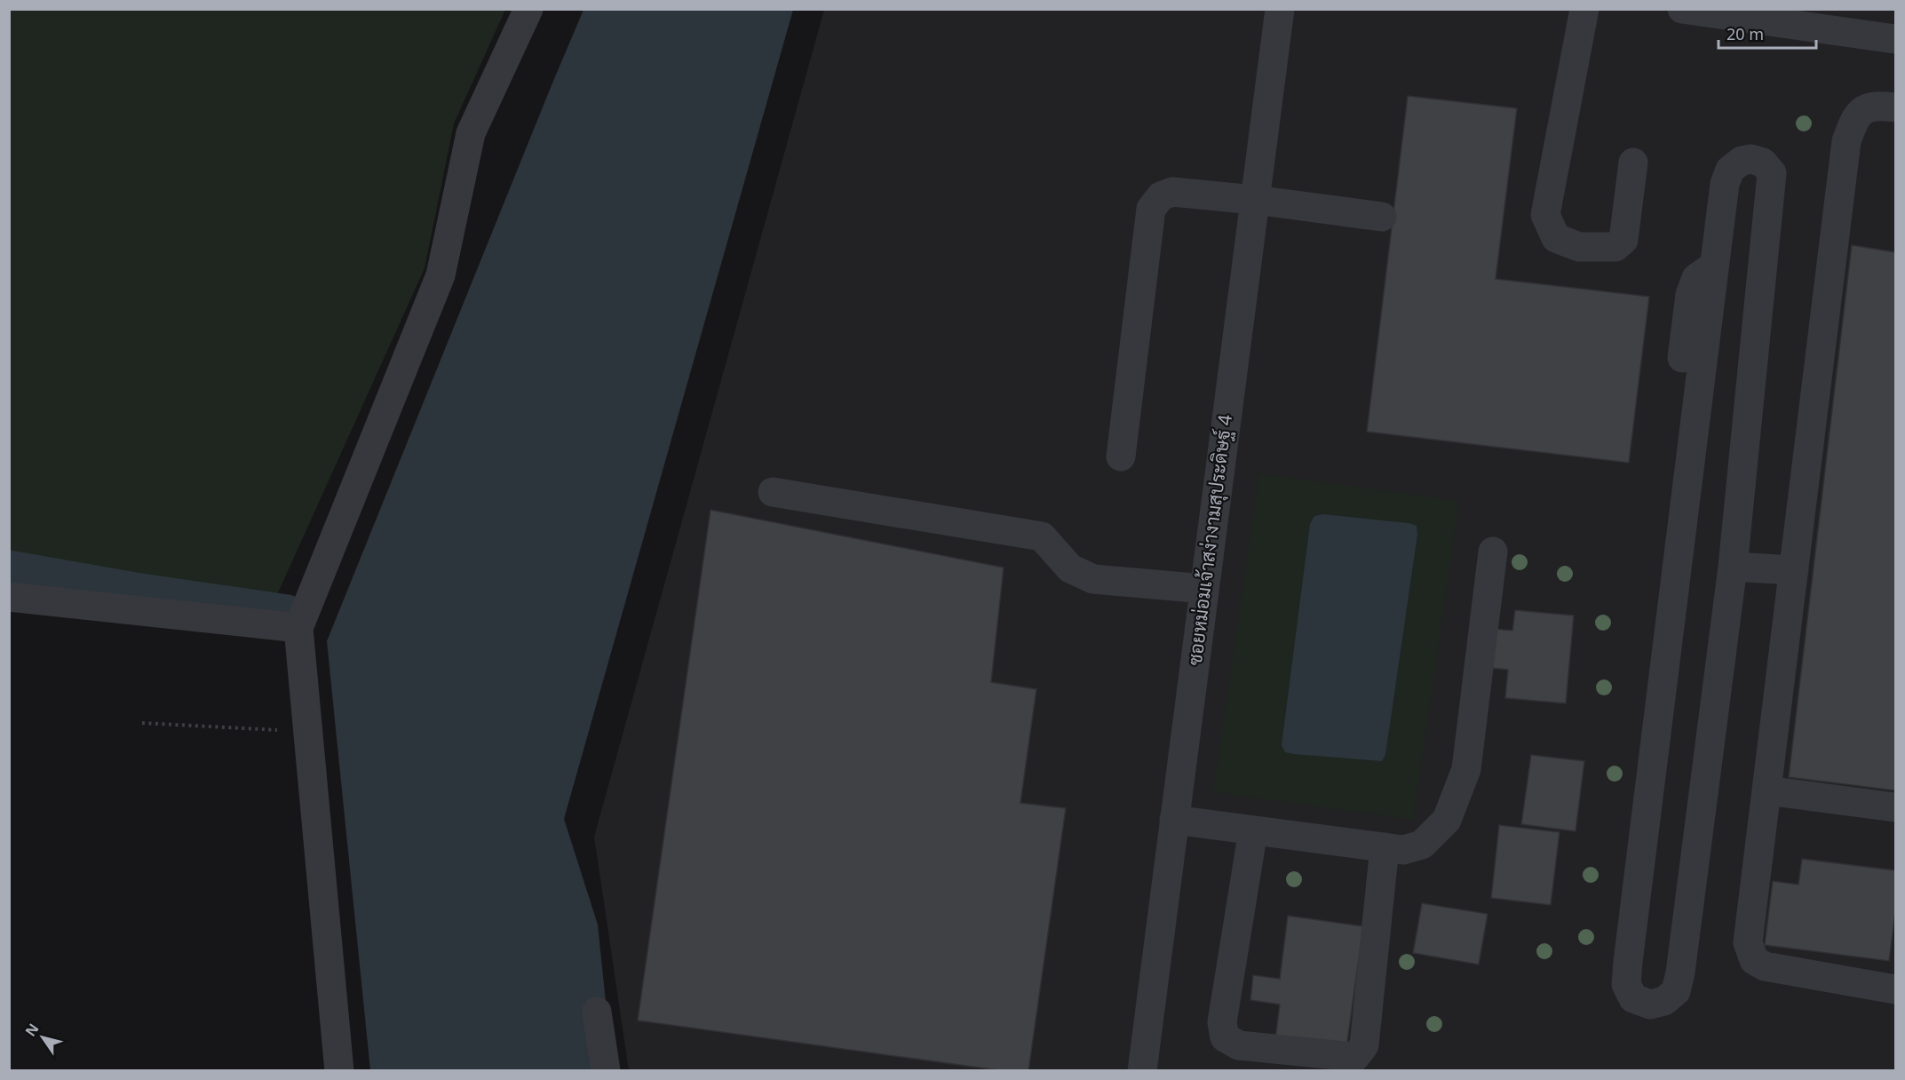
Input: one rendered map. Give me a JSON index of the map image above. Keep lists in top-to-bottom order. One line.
{"streets":{"street":["ซอยหม่อมเจ้าสง่างามสุประดิษฐ์ 4"]},"scale_bar":"20 m","north":"top left"}
